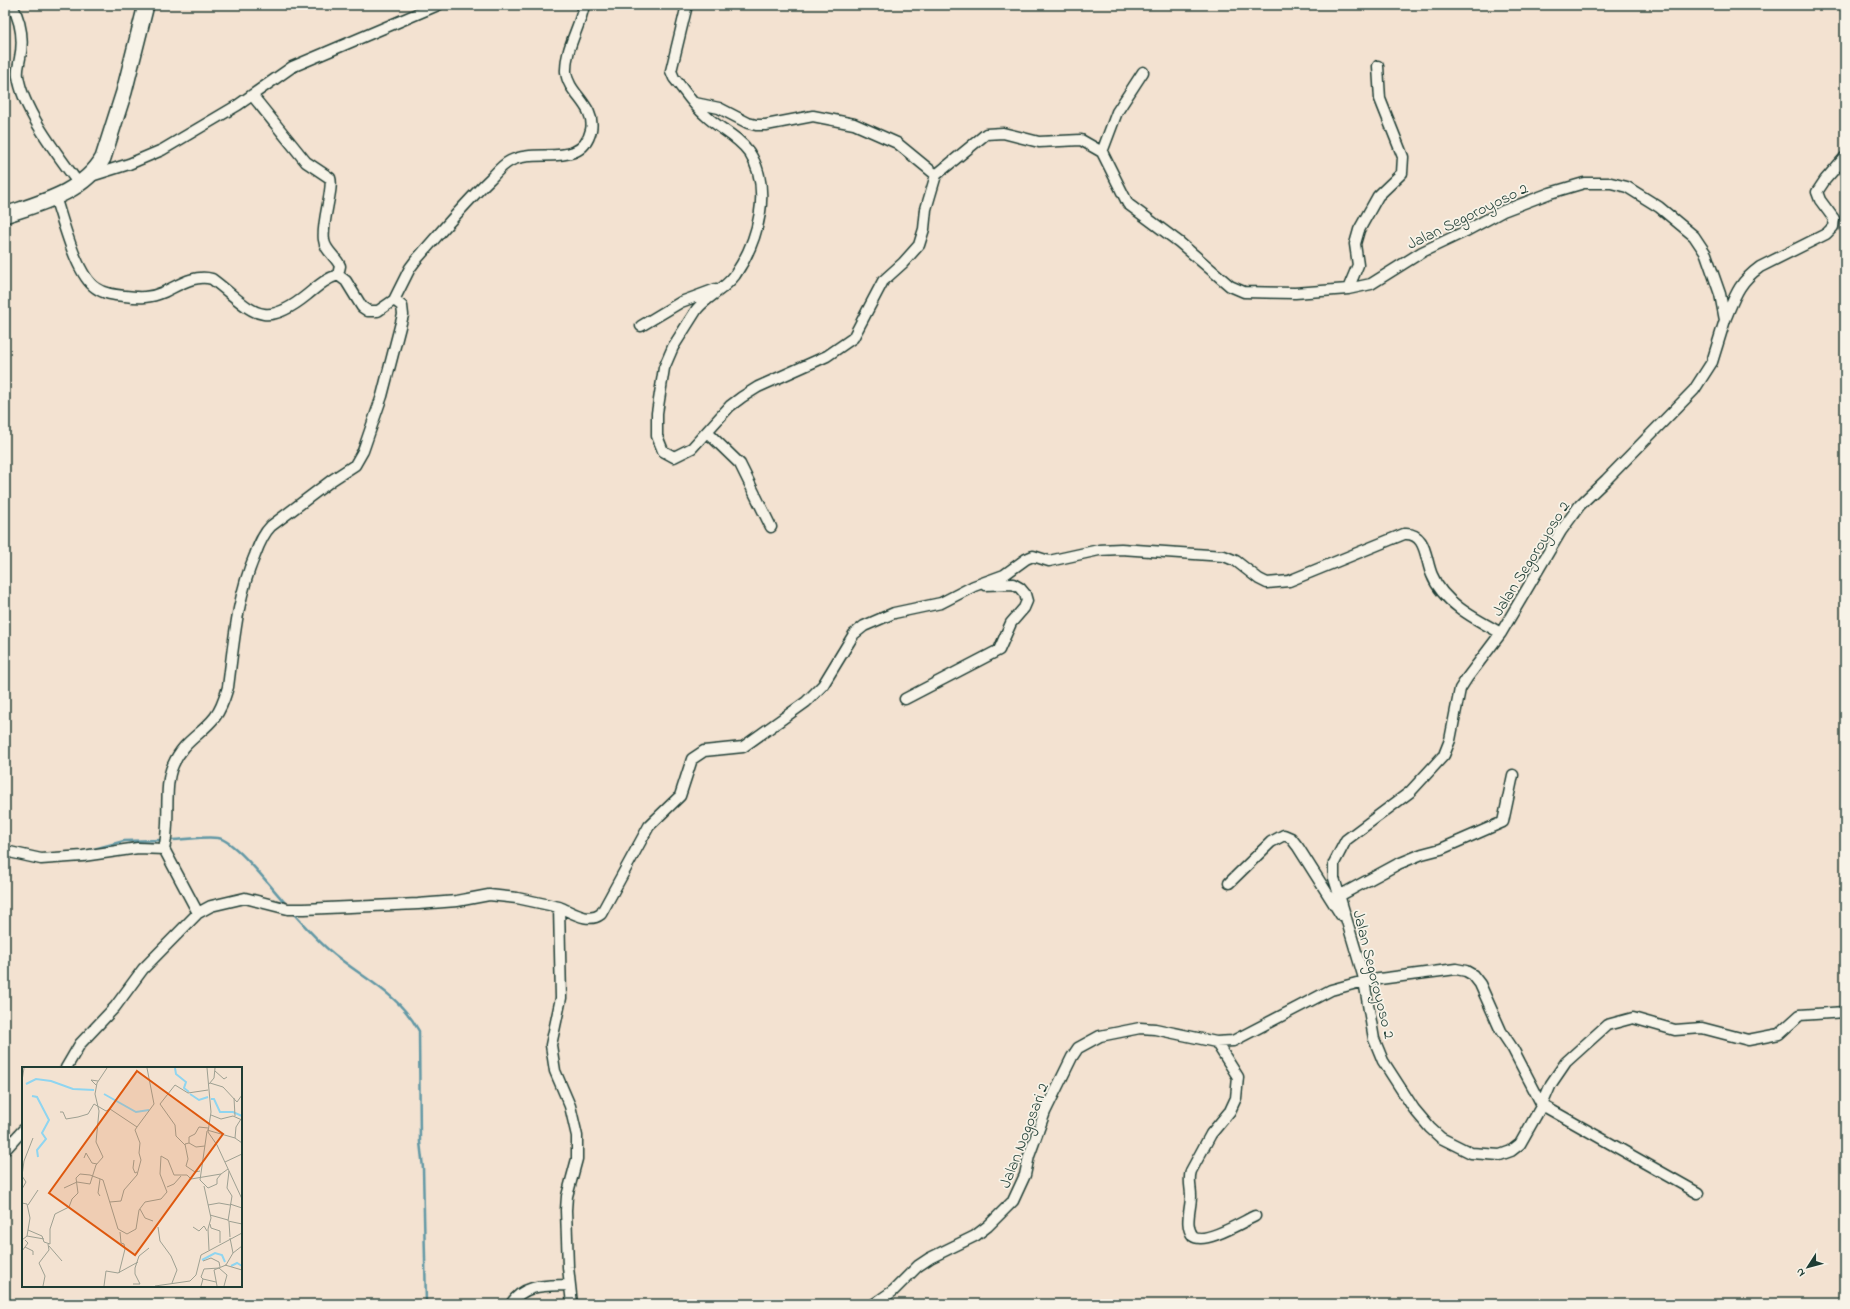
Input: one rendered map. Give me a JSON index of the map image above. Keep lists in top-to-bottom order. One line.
{"streets":{"street":["Jalan Segoroyoso 2","Jalan Nogosari 2"]},"crossings":[["Jalan Segoroyoso 2","Jalan Nogosari 2"]],"north":"bottom left"}
